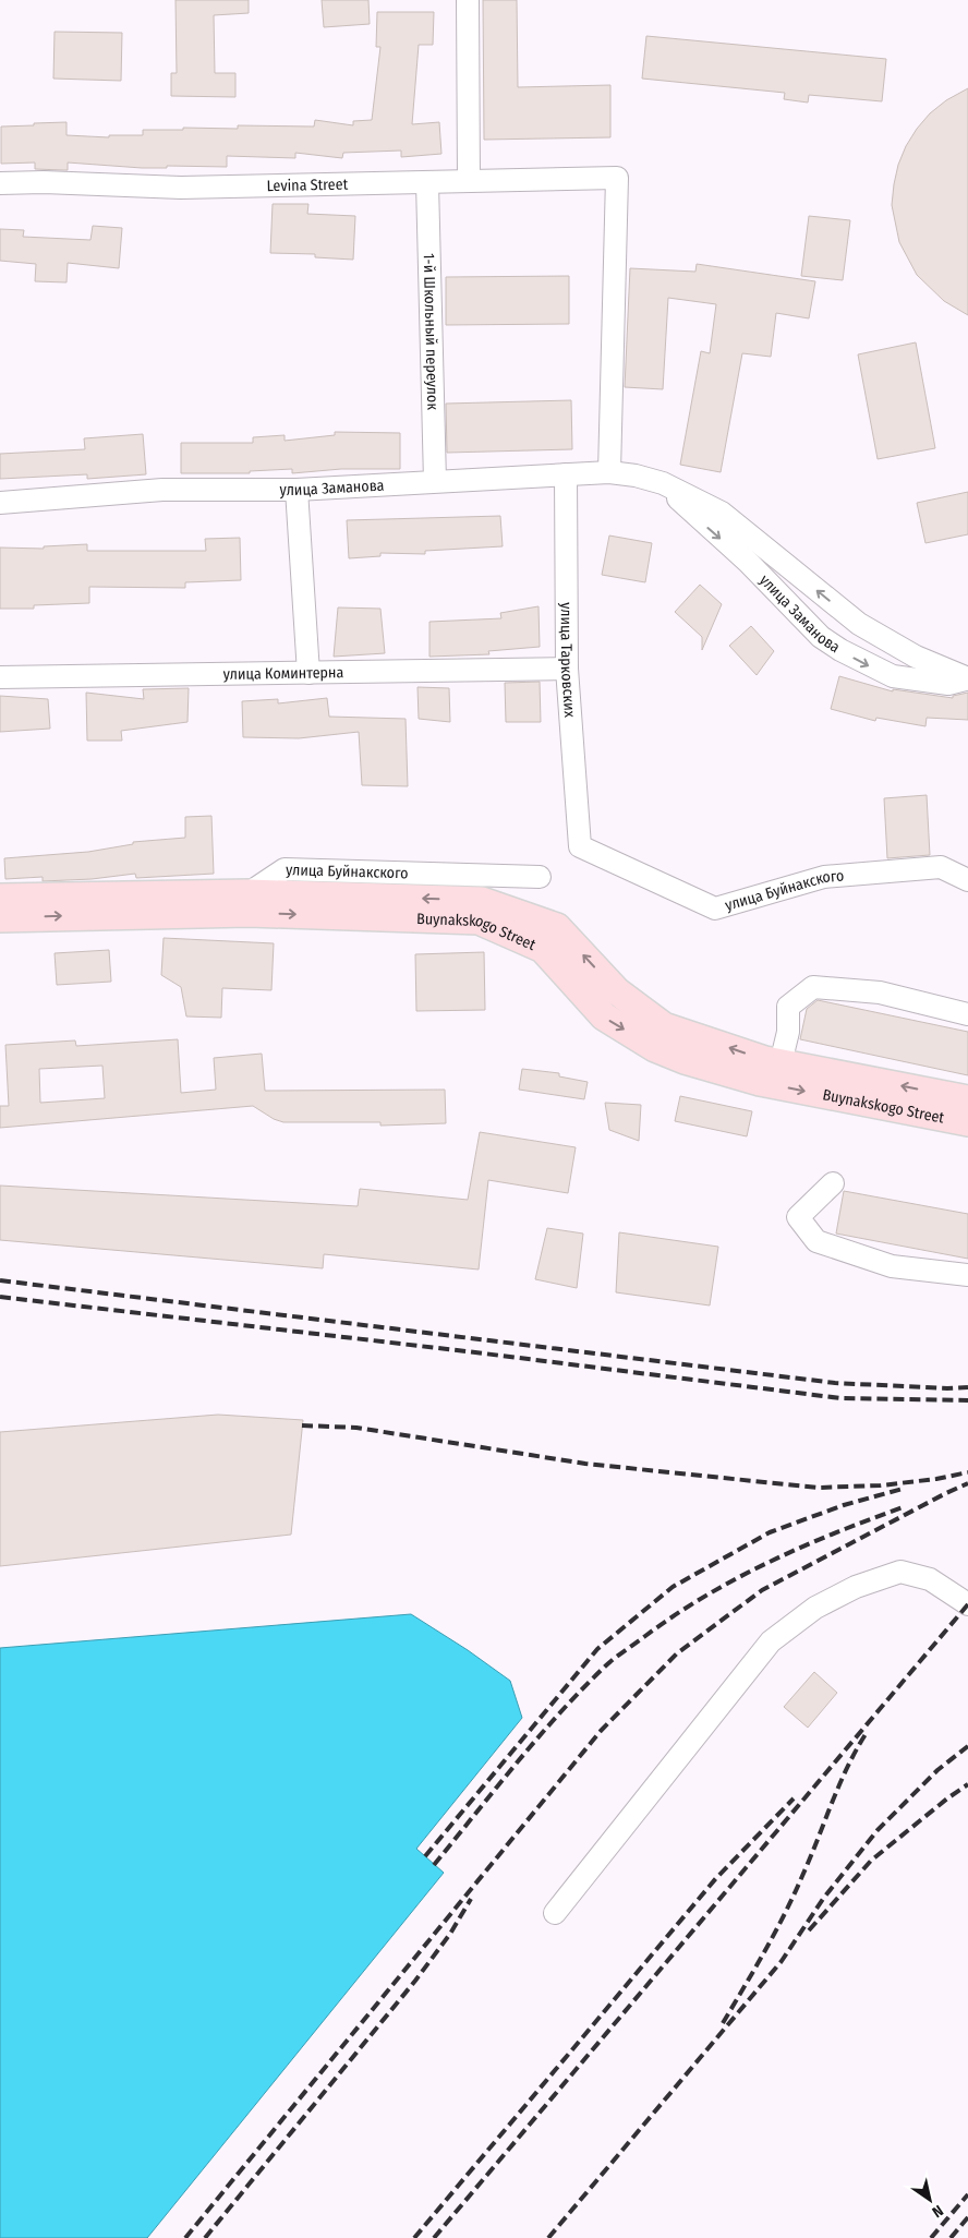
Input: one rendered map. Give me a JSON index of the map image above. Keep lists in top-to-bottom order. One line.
{"streets":{"main road":["Buynakskogo Street"],"street":["Levina Street","1-й Школьный переулок","улица Заманова","улица Тарковских","улица Коминтерна","улица Буйнакского"]},"crossings":[["Levina Street","1-й Школьный переулок"],["Levina Street","улица Заманова"],["1-й Школьный переулок","улица Заманова"],["улица Заманова","улица Тарковских"],["улица Тарковских","улица Коминтерна"],["улица Тарковских","улица Буйнакского"],["улица Буйнакского","Buynakskogo Street"]],"north":"bottom right"}
